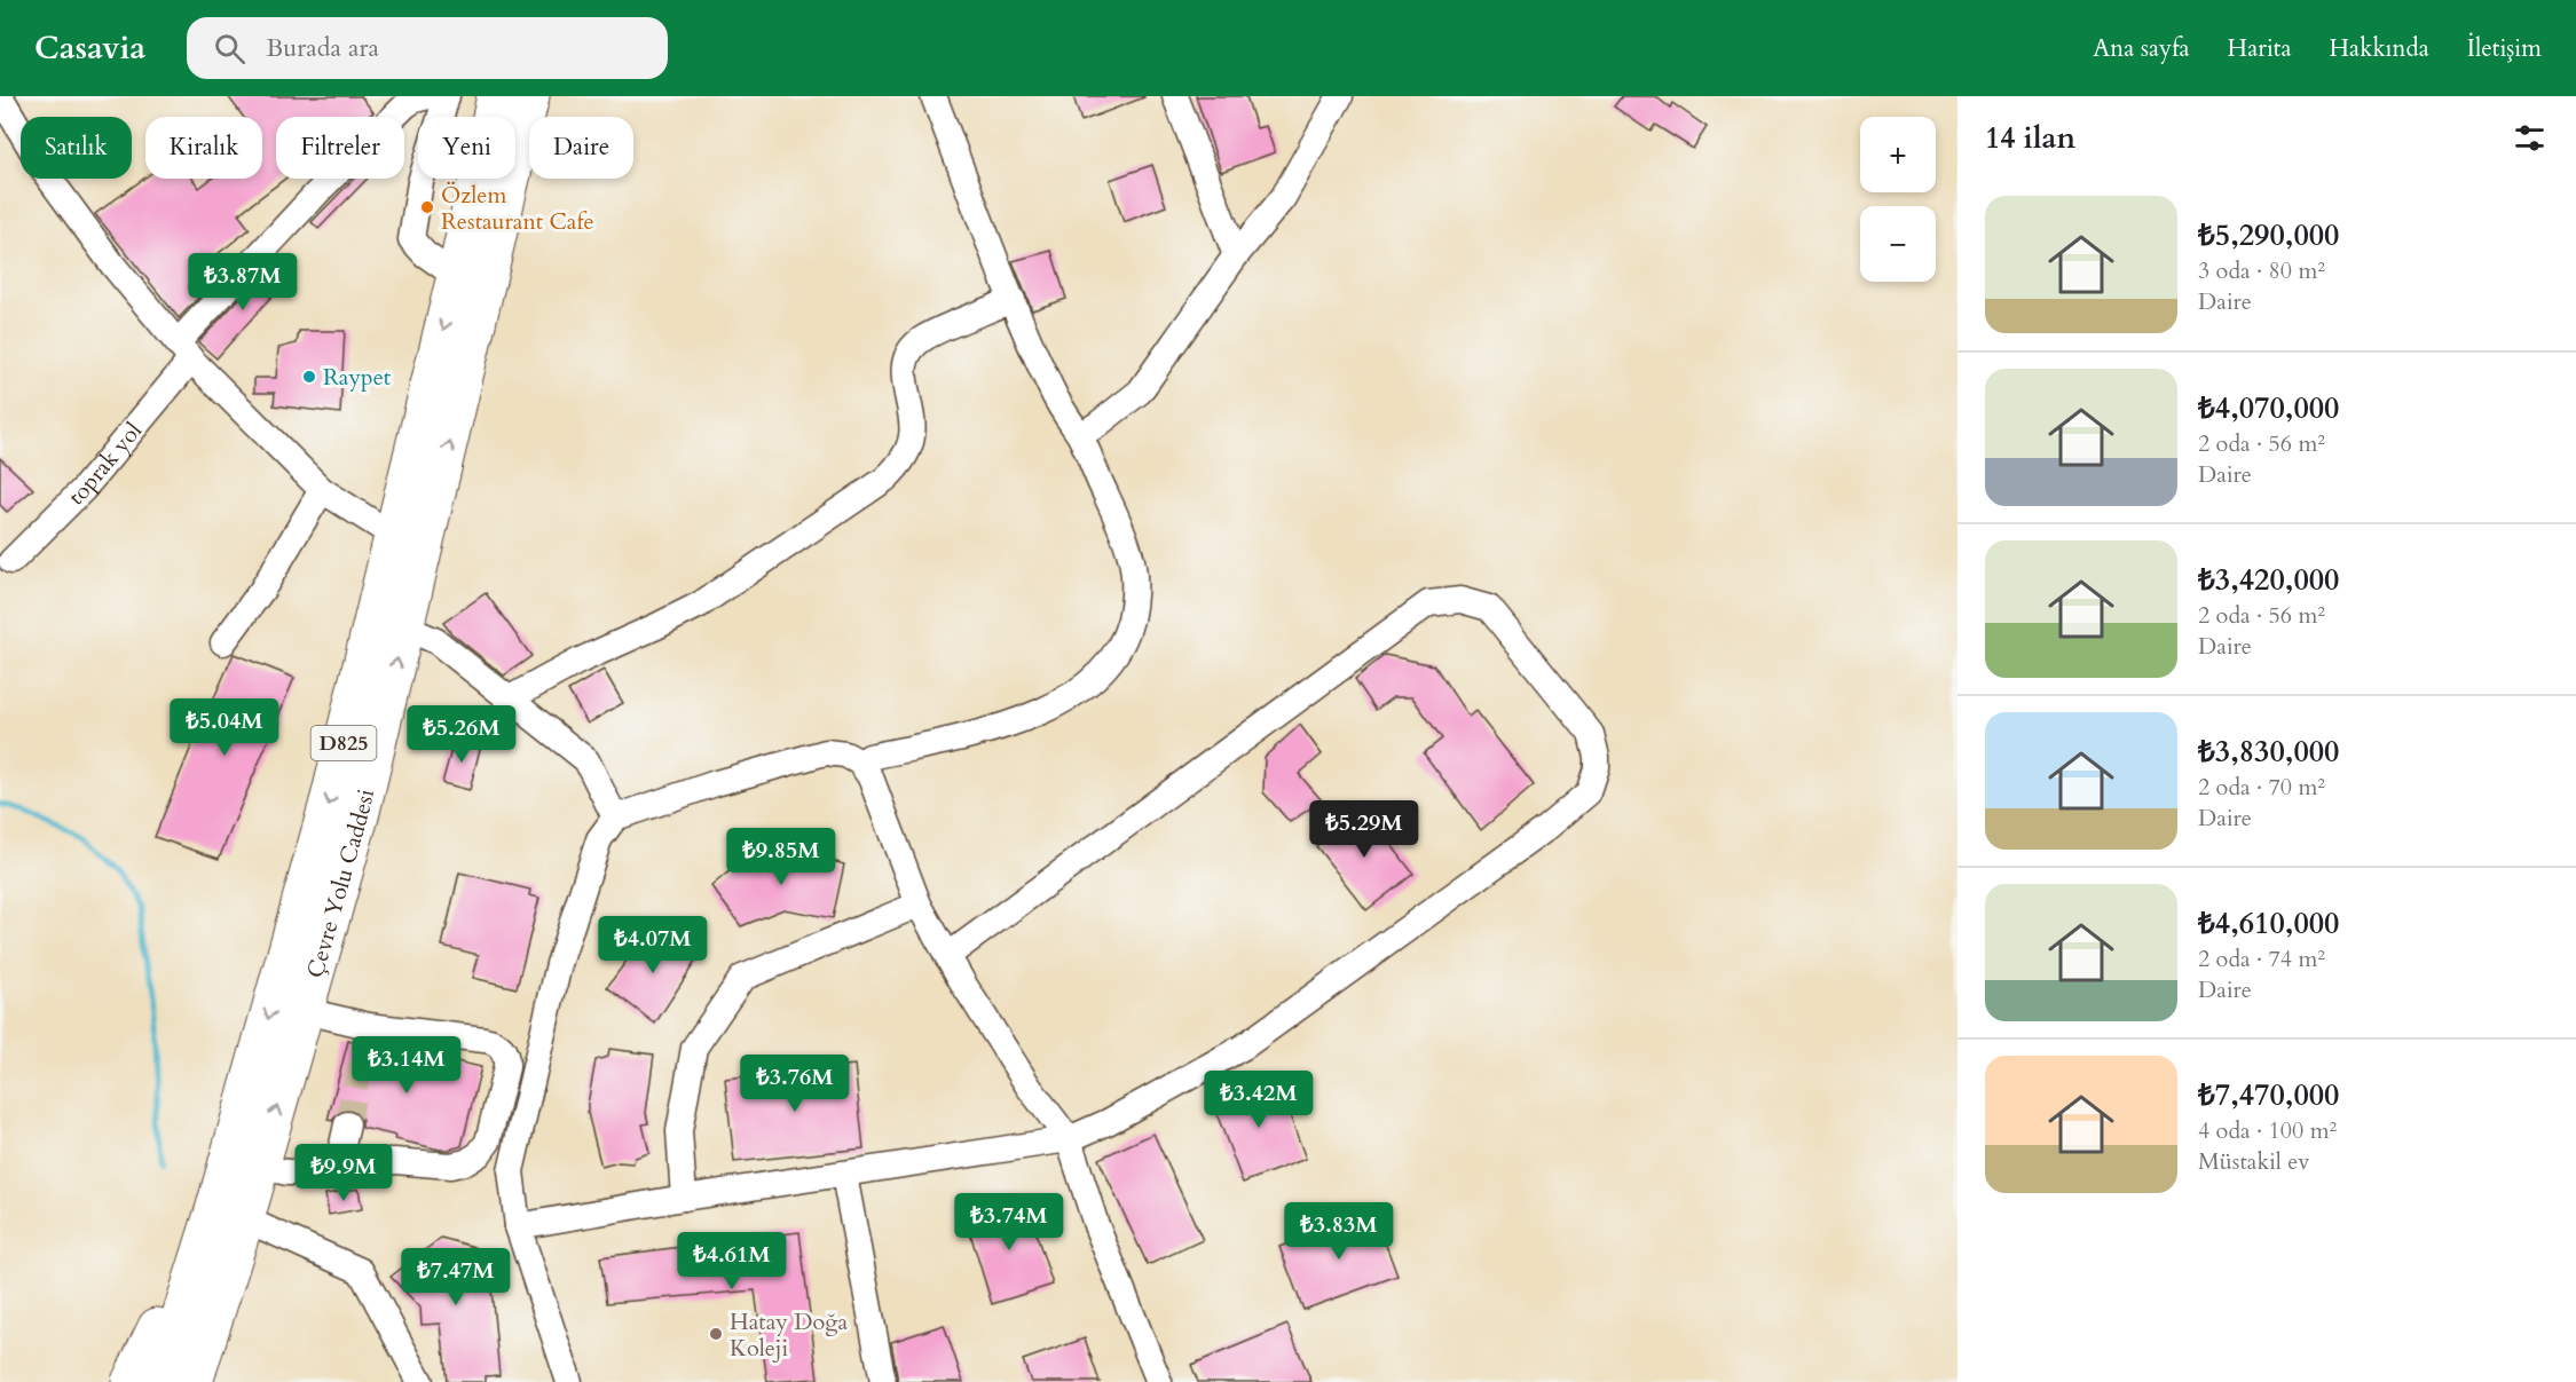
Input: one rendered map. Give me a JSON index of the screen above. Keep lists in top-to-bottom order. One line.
{"streets":{"highway":["D825","Çevre Yolu Caddesi"],"street":["toprak yol"]},"places":["Özlem Restaurant Cafe","Raypet","Hatay Doğa Koleji"],"page":{"header":"Casavia","search":"Burada ara","nav":["Ana sayfa","Harita","Hakkında","İletişim"],"heading":"14 ilan","map_buttons":["+","−"],"chip":["Satılık","Kiralık","Filtreler","Yeni","Daire"],"list":[{"name":"₺5,290,000","note":"3 oda · 80 m² · Daire"},{"name":"₺4,070,000","note":"2 oda · 56 m² · Daire"},{"name":"₺3,420,000","note":"2 oda · 56 m² · Daire"},{"name":"₺3,830,000","note":"2 oda · 70 m² · Daire"},{"name":"₺4,610,000","note":"2 oda · 74 m² · Daire"},{"name":"₺7,470,000","note":"4 oda · 100 m² · Müstakil ev"}],"price":["₺3.87M","₺5.04M","₺5.26M","₺5.29M","₺9.85M","₺4.07M","₺3.14M","₺3.76M","₺3.42M","₺9.9M","₺3.74M","₺3.83M","₺4.61M","₺7.47M"]}}
